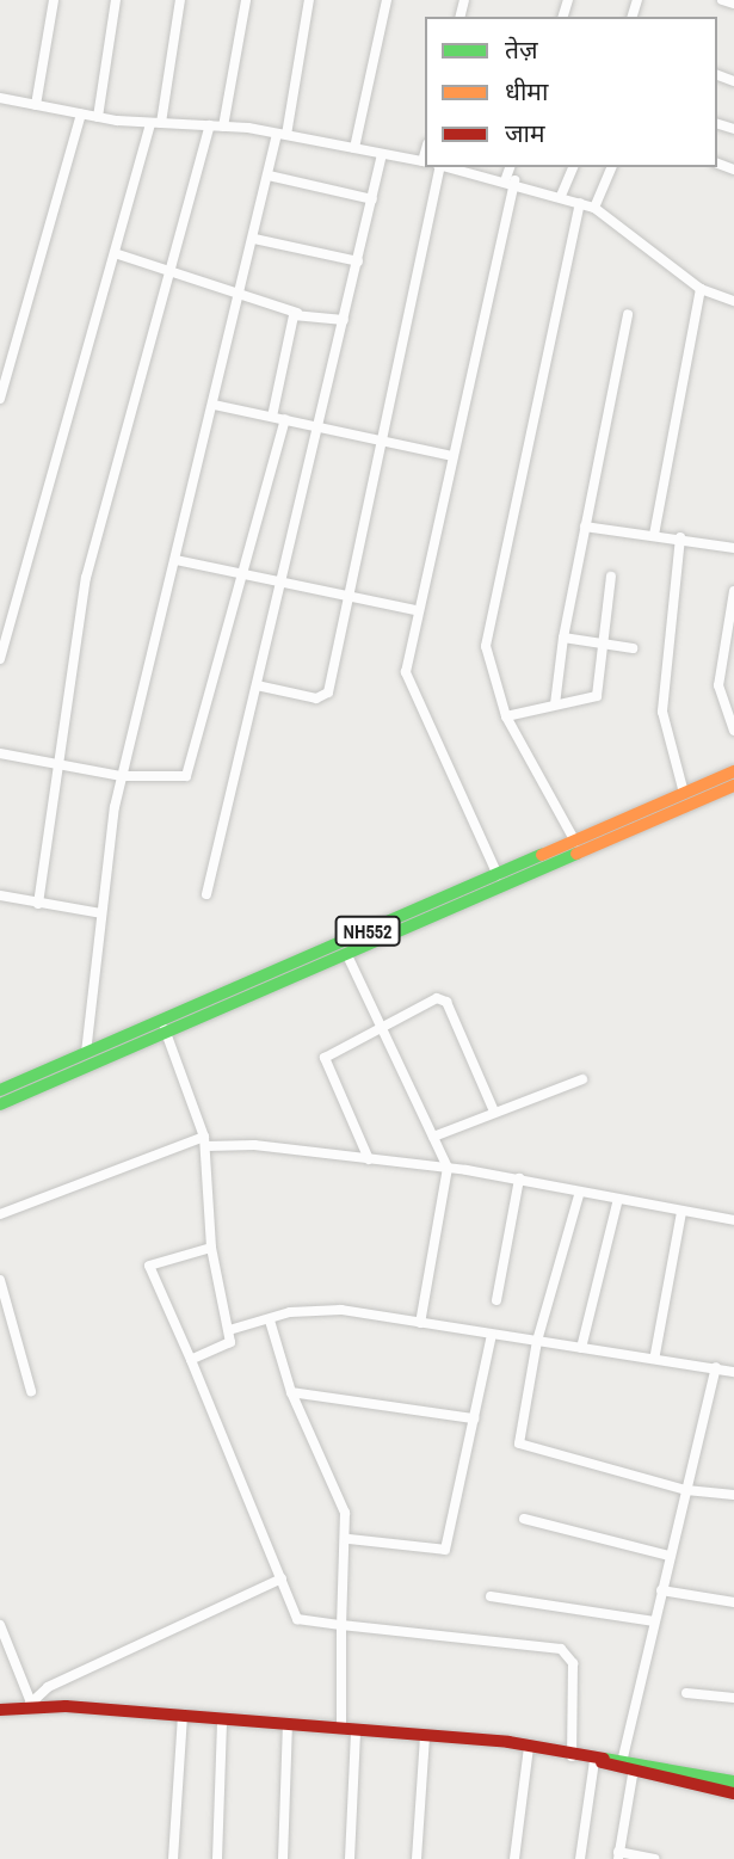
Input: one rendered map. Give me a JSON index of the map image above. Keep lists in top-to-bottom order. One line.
{"streets":{"main road":["NH552"]},"legend":["तेज़","धीमा","जाम"]}
